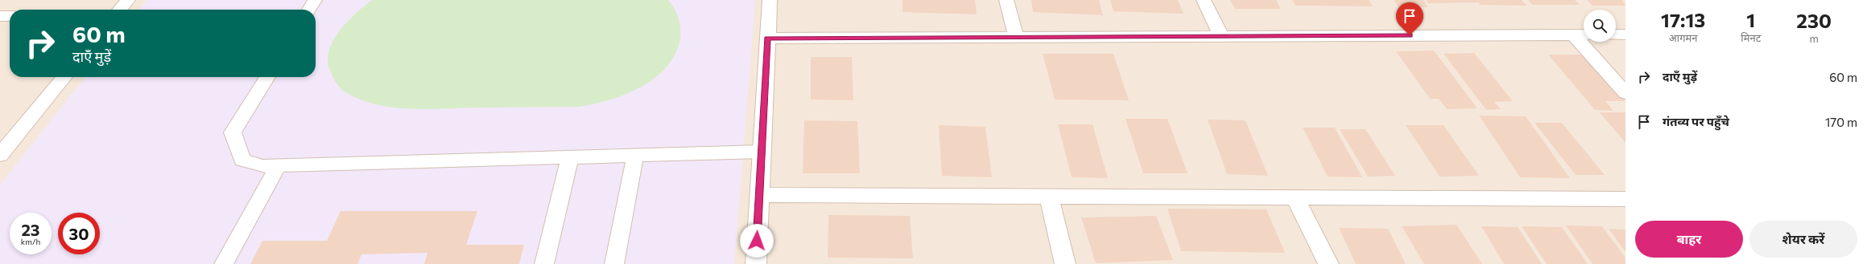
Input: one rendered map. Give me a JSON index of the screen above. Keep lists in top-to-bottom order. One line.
{"page":{"eta":["17:13","आगमन","1","मिनट","230","m"],"turn":["60 m","दाएँ मुड़ें"],"list":[{"name":"दाएँ मुड़ें","value":"60 m"},{"name":"गंतव्य पर पहुँचे","value":"170 m"}],"speed":"23 km/h","limit":"30","buttons":["बाहर","शेयर करें"]}}
